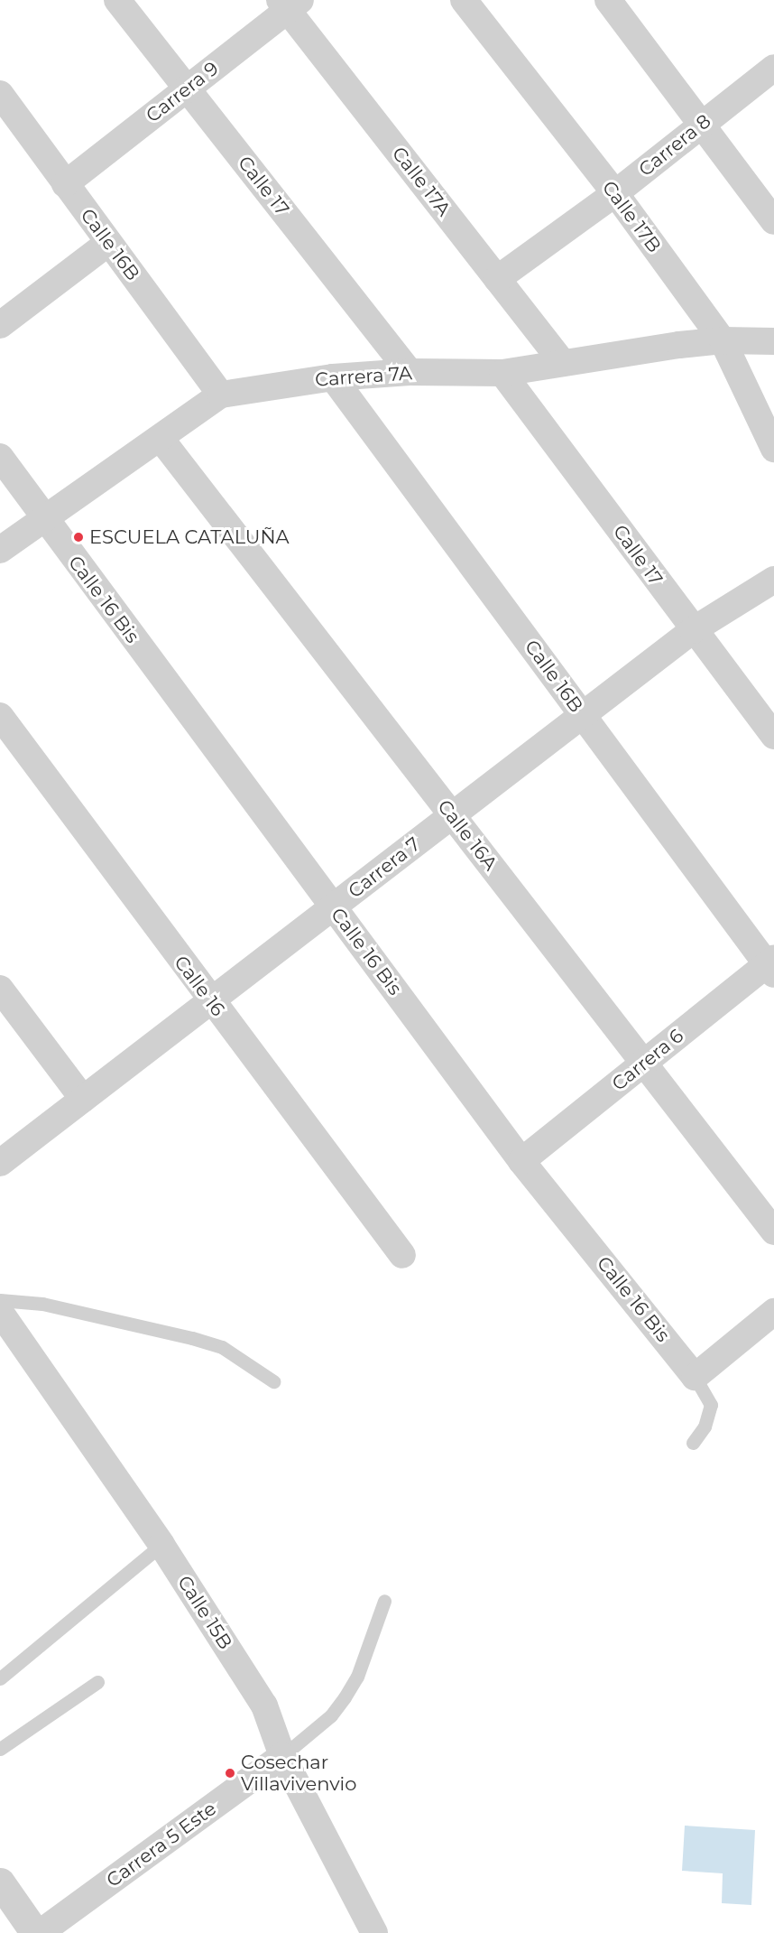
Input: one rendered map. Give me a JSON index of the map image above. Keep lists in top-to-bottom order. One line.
{"streets":{"street":["Carrera 9","Carrera 8","Calle 17A","Calle 17","Calle 17B","Calle 16B","Carrera 7A","Calle 16 Bis","Calle 16A","Carrera 7","Calle 16","Carrera 6","Calle 15B","Carrera 5 Este"]},"crossings":[["Carrera 9","Calle 17A"],["Carrera 9","Calle 17"],["Carrera 9","Calle 16B"],["Carrera 8","Calle 17A"],["Carrera 8","Calle 17B"],["Calle 17A","Carrera 7A"],["Calle 17","Carrera 7A"],["Calle 17","Carrera 7"],["Calle 17B","Carrera 7A"],["Calle 16B","Carrera 7A"],["Calle 16B","Carrera 7"],["Calle 16B","Carrera 6"],["Carrera 7A","Calle 16 Bis"],["Carrera 7A","Calle 16A"],["Calle 16 Bis","Carrera 7"],["Calle 16 Bis","Carrera 6"],["Calle 16A","Carrera 7"],["Calle 16A","Carrera 6"],["Carrera 7","Calle 16"],["Calle 15B","Carrera 5 Este"]],"places":["ESCUELA CATALUÑA","Cosechar Villavivenvio"]}
